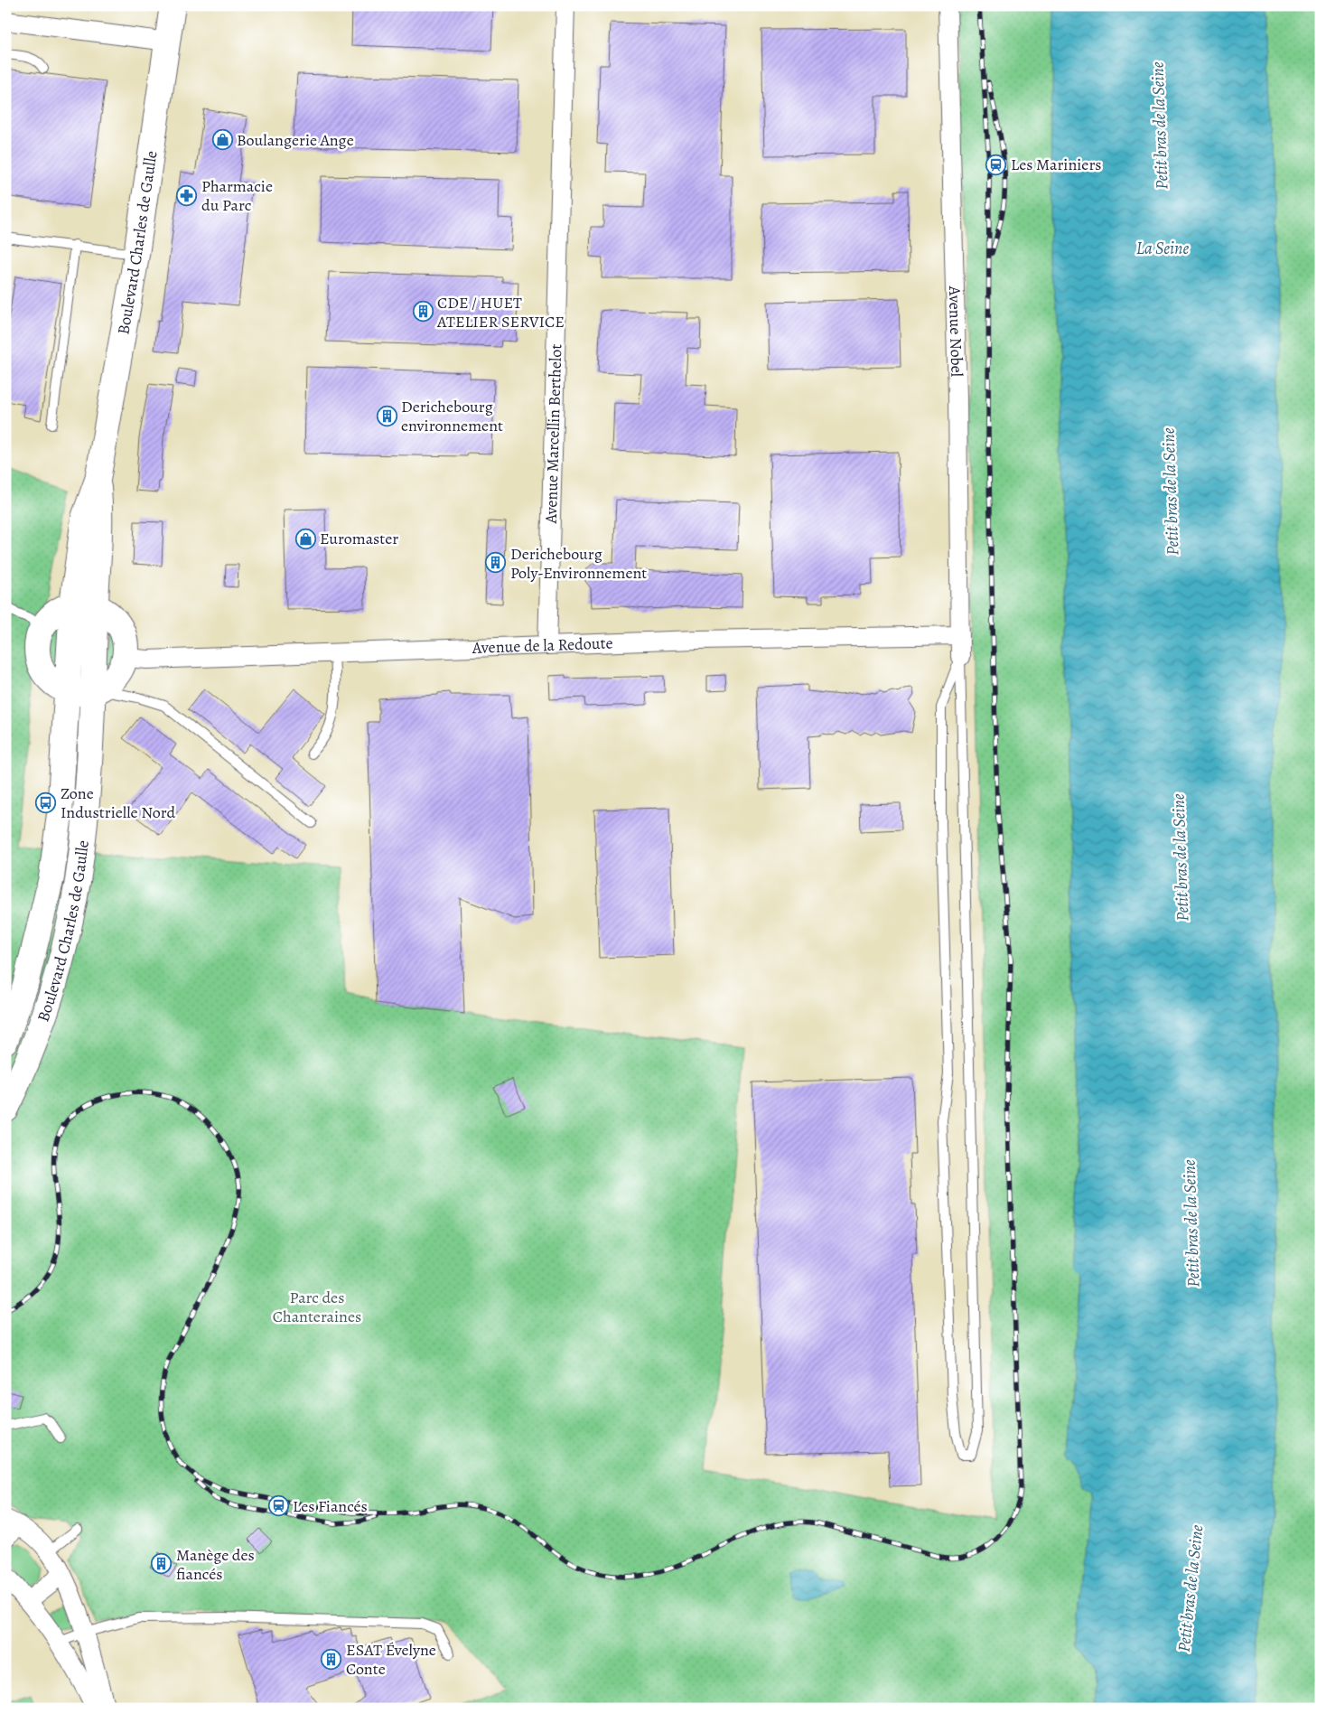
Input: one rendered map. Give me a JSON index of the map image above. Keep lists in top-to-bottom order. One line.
{"streets":{"main road":["Boulevard Charles de Gaulle"],"street":["Avenue Nobel","Avenue Marcellin Berthelot","Avenue de la Redoute"]},"crossings":[["Avenue Nobel","Avenue de la Redoute"],["Avenue Marcellin Berthelot","Avenue de la Redoute"]],"water":["Petit bras de la Seine","La Seine"],"parks":["Parc des Chanteraines"],"places":{"shop":["Boulangerie Ange","Euromaster"],"station":["Les Mariniers","Les Fiancés"],"pharmacy":["Pharmacie du Parc"],"building":["CDE / HUET ATELIER SERVICE","Derichebourg environnement","Derichebourg Poly-Environnement","Manège des fiancés","ESAT Évelyne Conte"],"bus stop":["Zone Industrielle Nord"]}}
